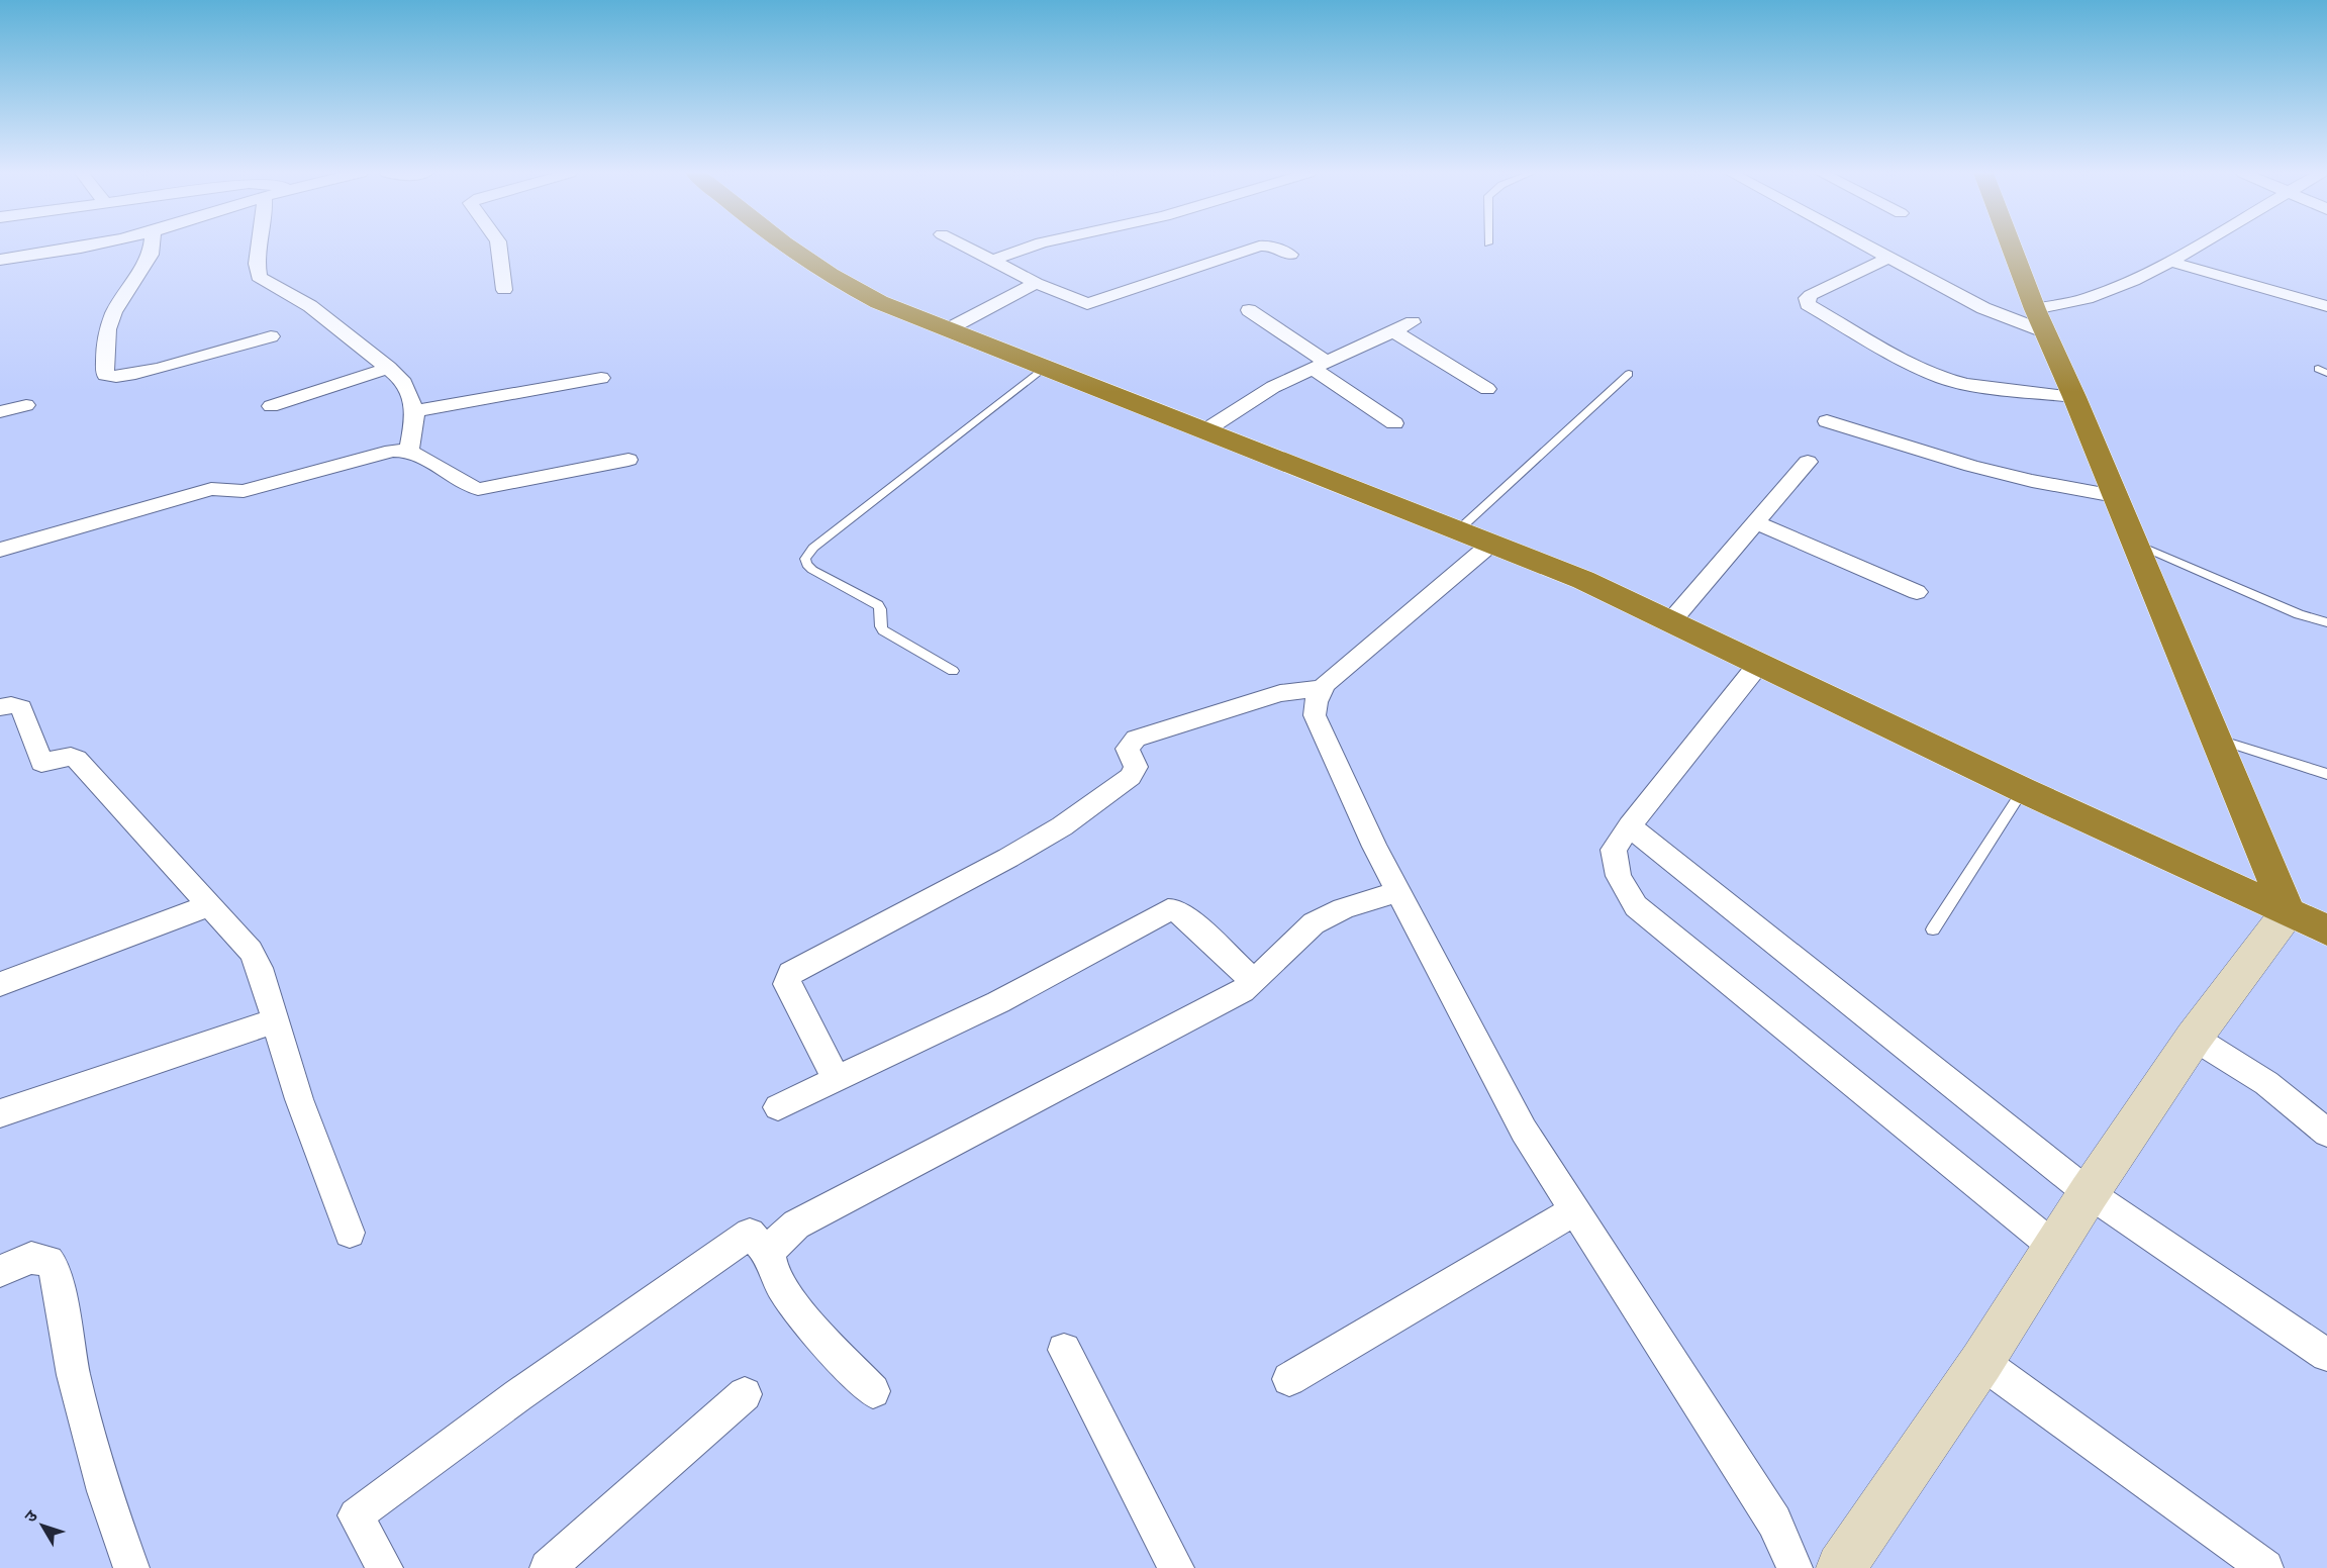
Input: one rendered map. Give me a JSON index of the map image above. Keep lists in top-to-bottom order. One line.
{"north":"top left"}
